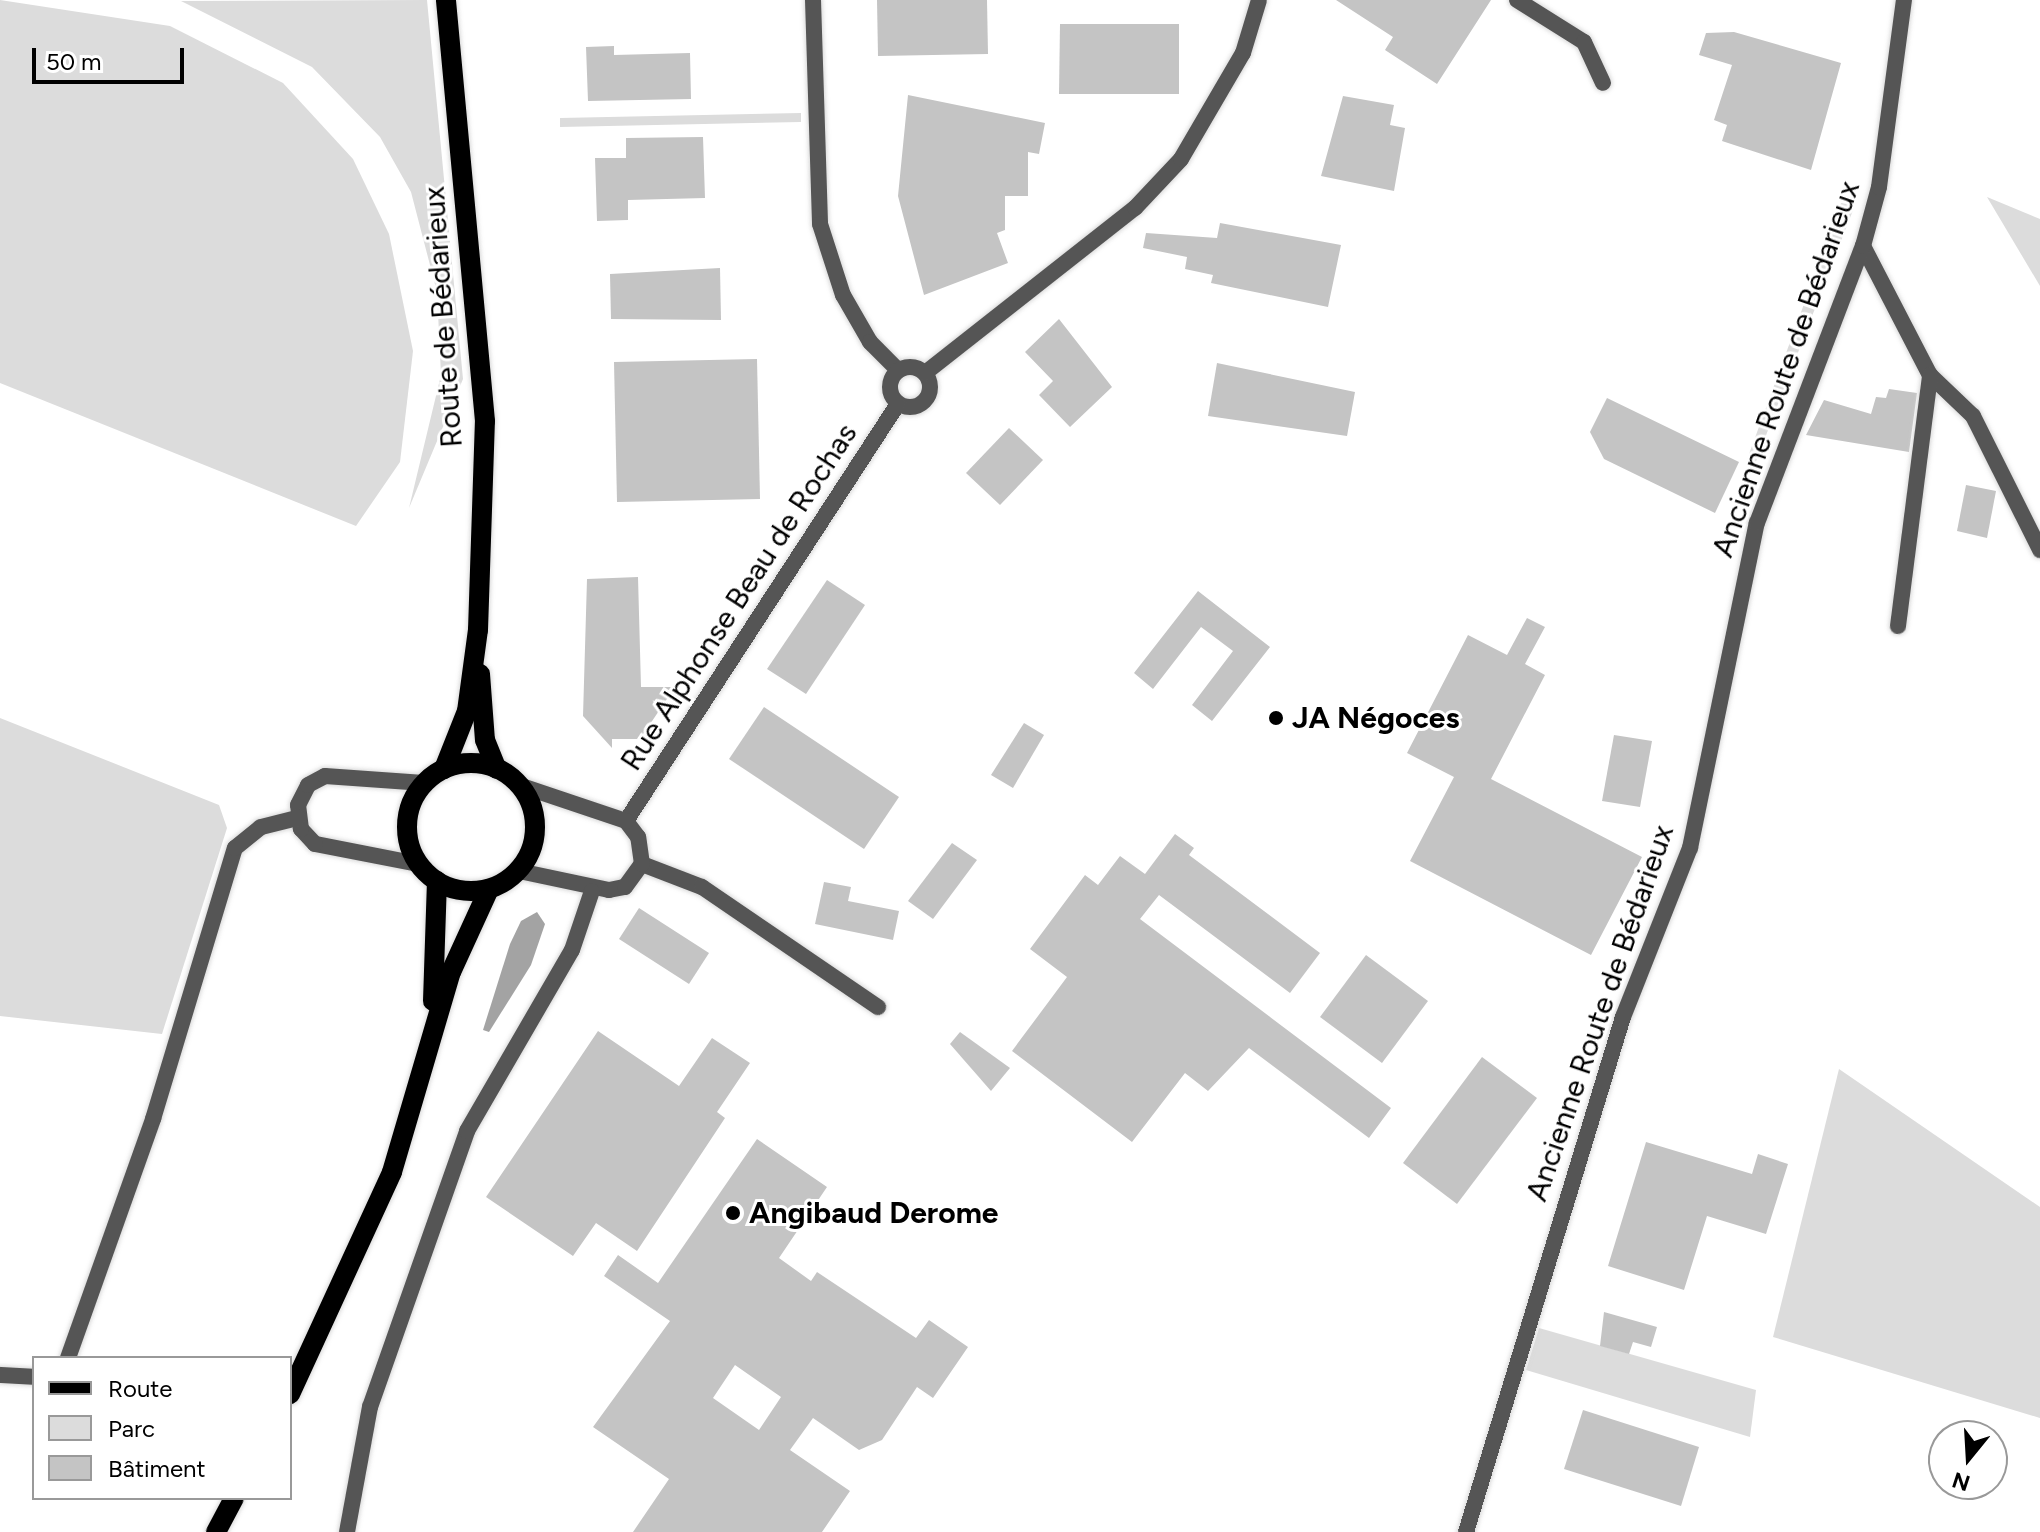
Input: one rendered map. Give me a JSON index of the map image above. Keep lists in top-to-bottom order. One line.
{"streets":{"main road":["Route de Bédarieux"],"street":["Ancienne Route de Bédarieux","Rue Alphonse Beau de Rochas"]},"places":["JA Négoces","Angibaud Derome"],"legend":["Route","Parc","Bâtiment"],"scale_bar":"50 m","north":"bottom"}
